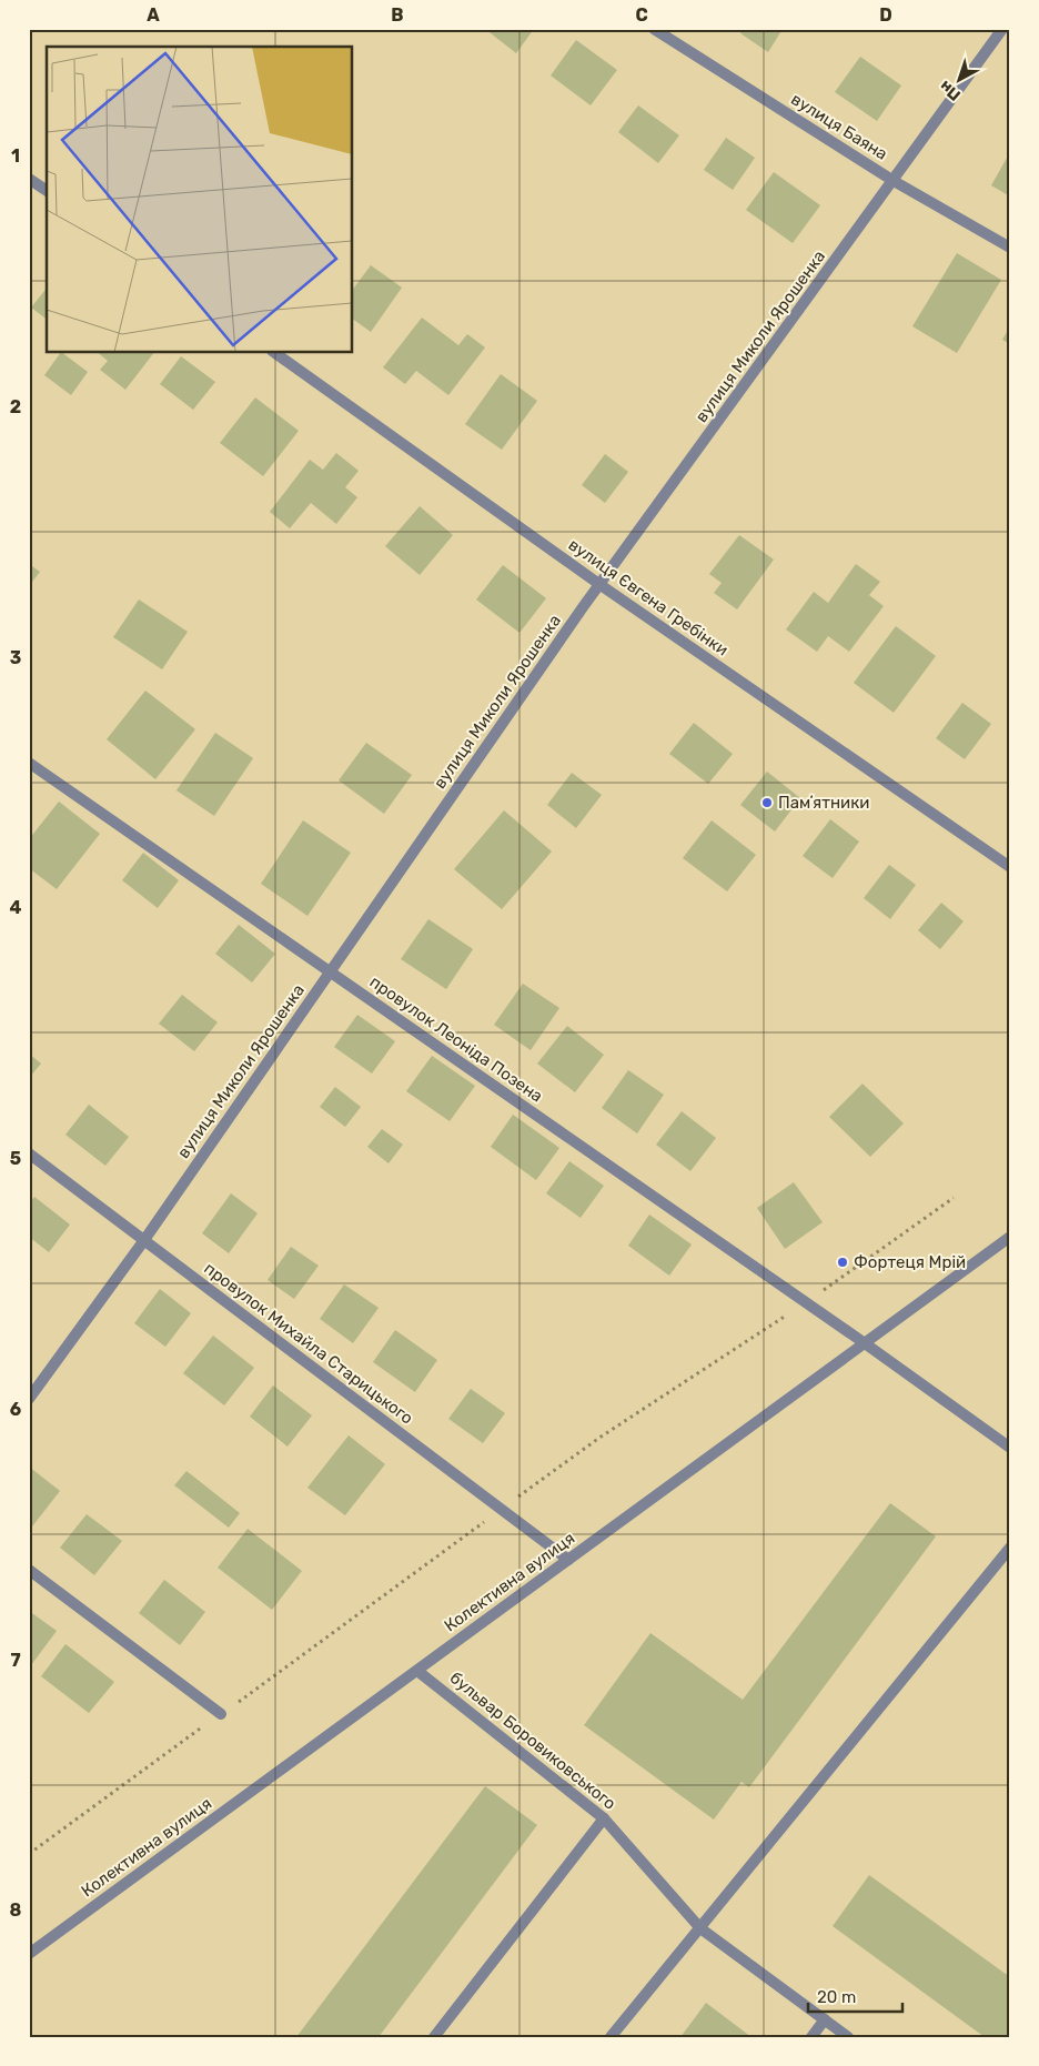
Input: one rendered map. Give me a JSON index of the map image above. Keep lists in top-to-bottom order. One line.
{"streets":{"street":["вулиця Баяна","вулиця Миколи Ярошенка","вулиця Євгена Гребінки","провулок Леоніда Позена","провулок Михайла Старицького","Колективна вулиця","бульвар Боровиковського"]},"crossings":[["вулиця Баяна","вулиця Миколи Ярошенка"],["вулиця Миколи Ярошенка","вулиця Євгена Гребінки"],["вулиця Миколи Ярошенка","провулок Леоніда Позена"],["вулиця Миколи Ярошенка","провулок Михайла Старицького"],["провулок Леоніда Позена","Колективна вулиця"],["провулок Михайла Старицького","Колективна вулиця"],["Колективна вулиця","бульвар Боровиковського"]],"places":["Памʼятники","Фортеця Мрій"],"scale_bar":"20 m","north":"bottom left","grid":{"columns":["A","B","C","D"],"rows":["1","2","3","4","5","6","7","8"]}}
